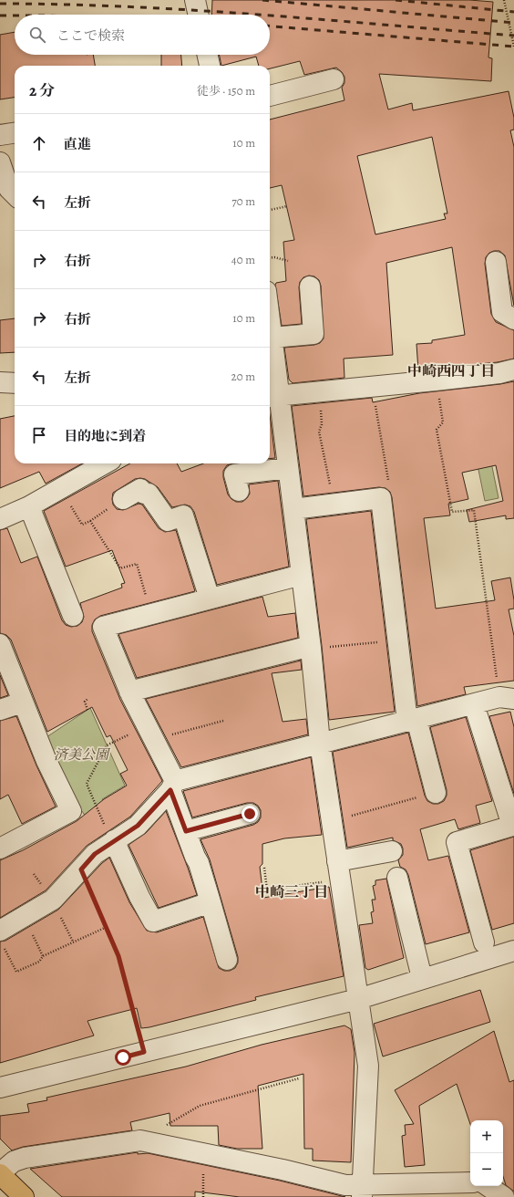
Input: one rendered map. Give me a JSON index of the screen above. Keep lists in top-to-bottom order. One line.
{"districts":["中崎西四丁目","中崎三丁目"],"parks":["済美公園"],"page":{"search":"ここで検索","heading":["2 分","徒歩 · 150 m"],"list":[["直進","10 m"],["左折","70 m"],["右折","40 m"],["右折","10 m"],["左折","20 m"],"目的地に到着"],"map_buttons":["+","−"]}}
